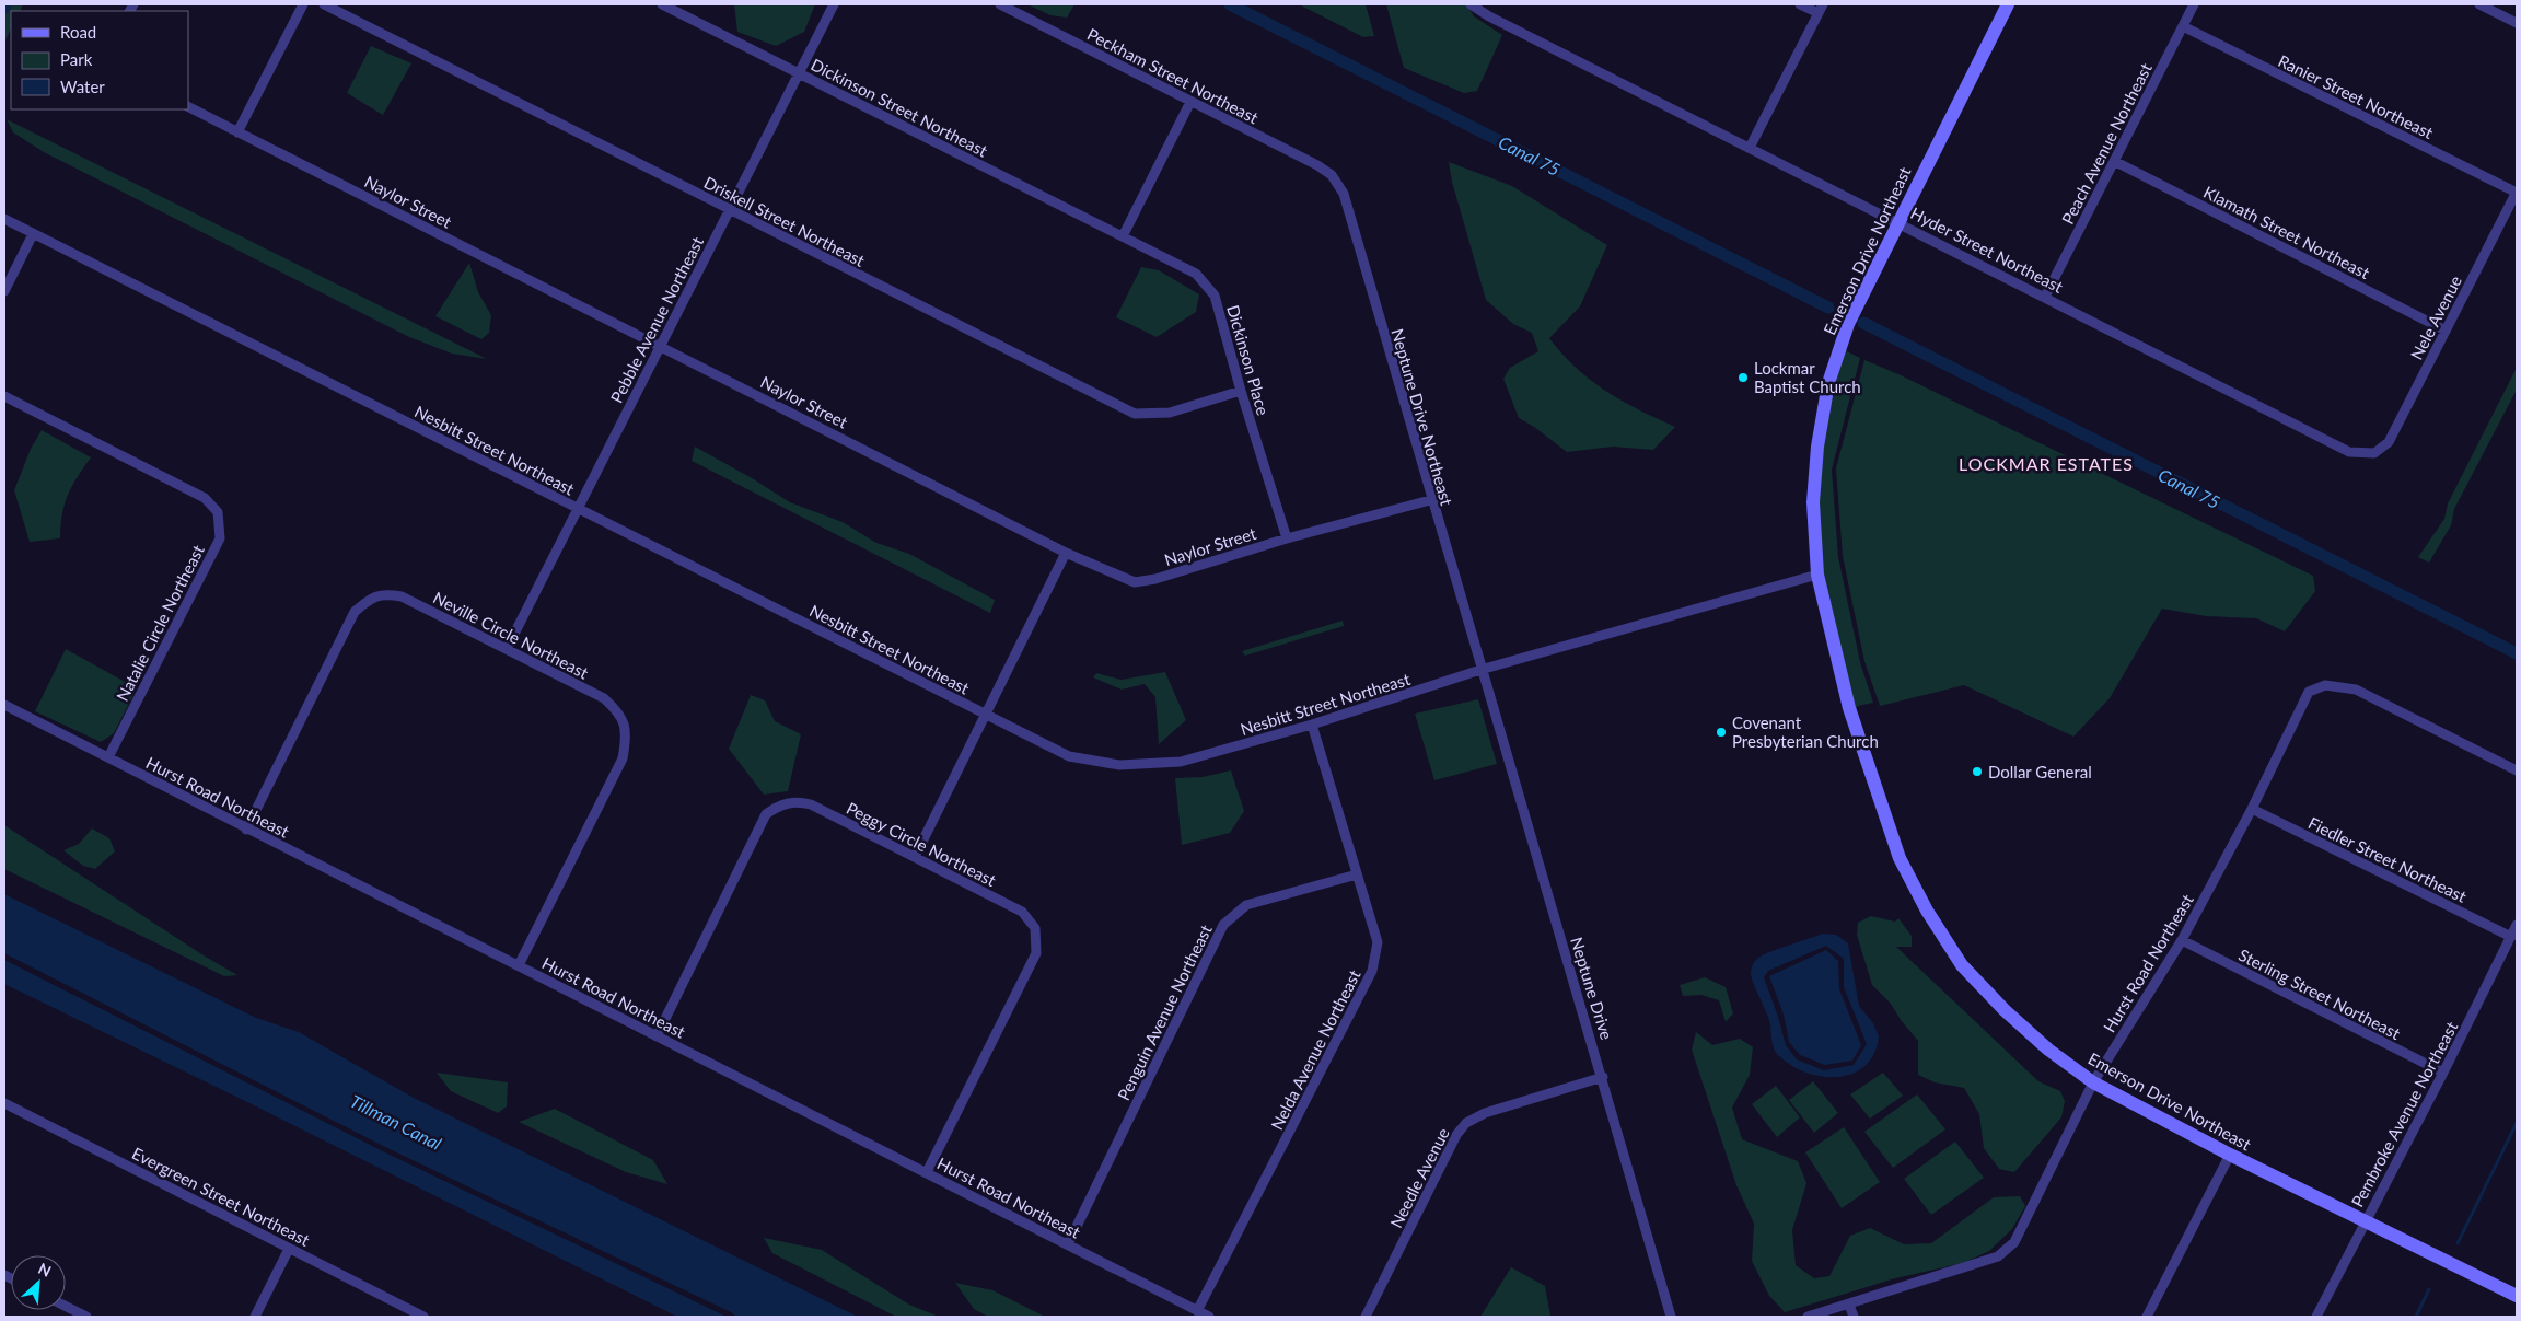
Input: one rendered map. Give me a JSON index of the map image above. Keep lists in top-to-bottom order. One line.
{"streets":{"street":["Peckham Street Northeast","Ranier Street Northeast","Dickinson Street Northeast","Peach Avenue Northeast","Naylor Street","Driskell Street Northeast","Klamath Street Northeast","Hyder Street Northeast","Emerson Drive Northeast","Nele Avenue","Pebble Avenue Northeast","Dickinson Place","Neptune Drive Northeast","Nesbitt Street Northeast","Natalie Circle Northeast","Neville Circle Northeast","Hurst Road Northeast","Peggy Circle Northeast","Fiedler Street Northeast","Neptune Drive","Sterling Street Northeast","Penguin Avenue Northeast","Nelda Avenue Northeast","Pembroke Avenue Northeast","Needle Avenue","Evergreen Street Northeast"]},"crossings":[["Peckham Street Northeast","Neptune Drive Northeast"],["Ranier Street Northeast","Peach Avenue Northeast"],["Ranier Street Northeast","Nele Avenue"],["Dickinson Street Northeast","Pebble Avenue Northeast"],["Dickinson Street Northeast","Dickinson Place"],["Peach Avenue Northeast","Klamath Street Northeast"],["Peach Avenue Northeast","Hyder Street Northeast"],["Naylor Street","Pebble Avenue Northeast"],["Naylor Street","Dickinson Place"],["Naylor Street","Neptune Drive Northeast"],["Driskell Street Northeast","Pebble Avenue Northeast"],["Driskell Street Northeast","Dickinson Place"],["Klamath Street Northeast","Nele Avenue"],["Hyder Street Northeast","Emerson Drive Northeast"],["Hyder Street Northeast","Nele Avenue"],["Emerson Drive Northeast","Nesbitt Street Northeast"],["Emerson Drive Northeast","Hurst Road Northeast"],["Emerson Drive Northeast","Pembroke Avenue Northeast"],["Pebble Avenue Northeast","Nesbitt Street Northeast"],["Pebble Avenue Northeast","Neville Circle Northeast"],["Neptune Drive Northeast","Nesbitt Street Northeast"],["Neptune Drive Northeast","Neptune Drive"],["Nesbitt Street Northeast","Neptune Drive"],["Nesbitt Street Northeast","Nelda Avenue Northeast"],["Natalie Circle Northeast","Hurst Road Northeast"],["Neville Circle Northeast","Hurst Road Northeast"],["Hurst Road Northeast","Peggy Circle Northeast"],["Hurst Road Northeast","Fiedler Street Northeast"],["Hurst Road Northeast","Sterling Street Northeast"],["Hurst Road Northeast","Penguin Avenue Northeast"],["Hurst Road Northeast","Nelda Avenue Northeast"],["Fiedler Street Northeast","Pembroke Avenue Northeast"],["Neptune Drive","Needle Avenue"],["Sterling Street Northeast","Pembroke Avenue Northeast"],["Penguin Avenue Northeast","Nelda Avenue Northeast"]],"districts":["LOCKMAR ESTATES"],"water":["Canal 75","Tillman Canal"],"places":["Lockmar Baptist Church","Covenant Presbyterian Church","Dollar General"],"legend":["Road","Park","Water"],"north":"top right"}
